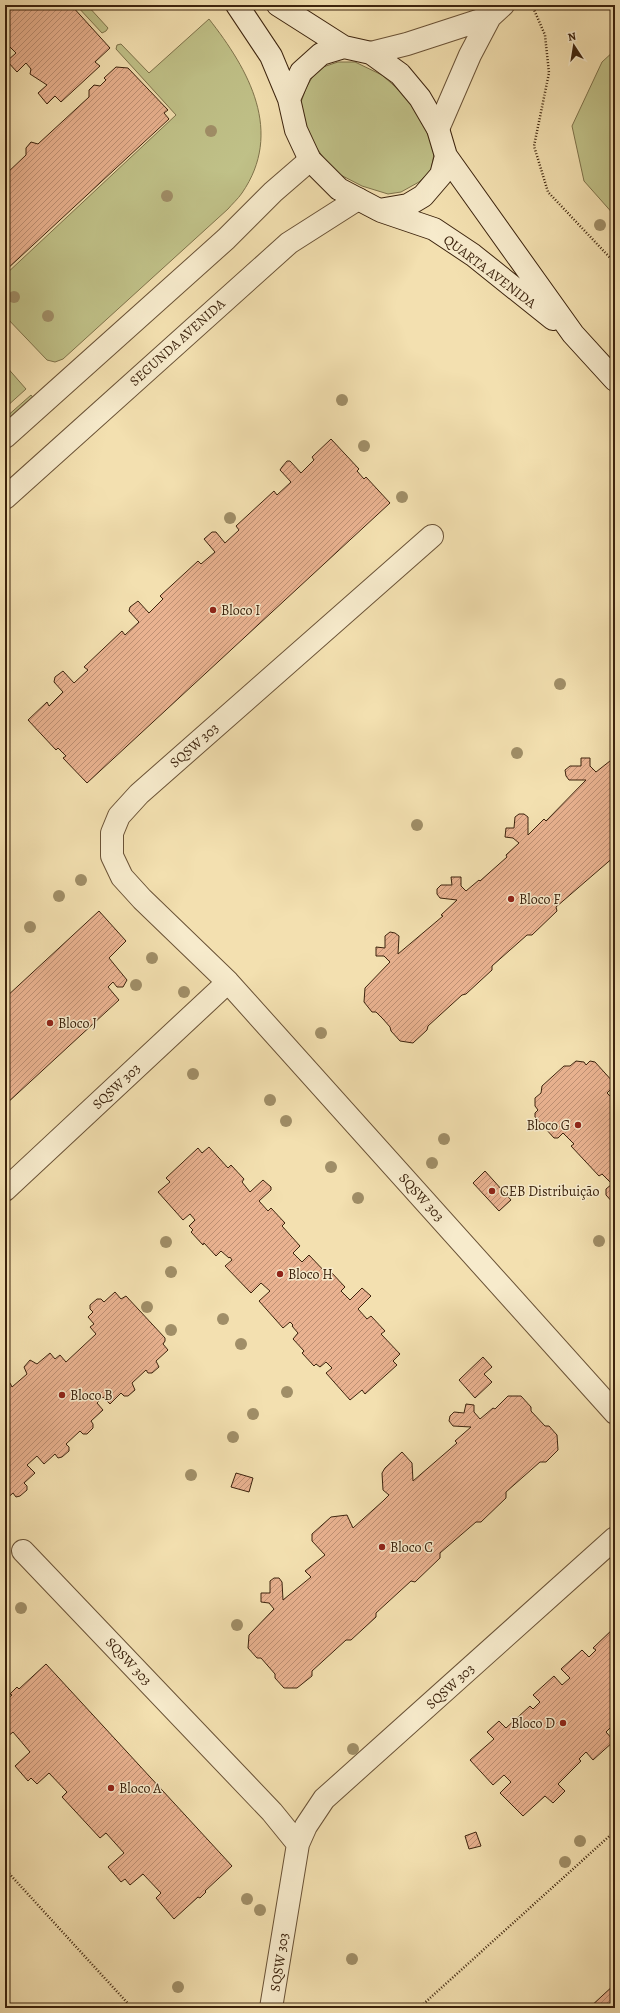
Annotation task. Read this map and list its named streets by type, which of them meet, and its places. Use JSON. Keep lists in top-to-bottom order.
{
  "streets": {
    "street": ["QUARTA AVENIDA", "SEGUNDA AVENIDA", "SQSW 303"]
  },
  "crossings": [
    ["QUARTA AVENIDA", "SEGUNDA AVENIDA"]
  ],
  "places": [
    "Bloco I",
    "Bloco F",
    "Bloco J",
    "Bloco G",
    "CEB Distribuição",
    "Bloco H",
    "Bloco B",
    "Bloco C",
    "Bloco D",
    "Bloco A"
  ],
  "north": "top"
}
